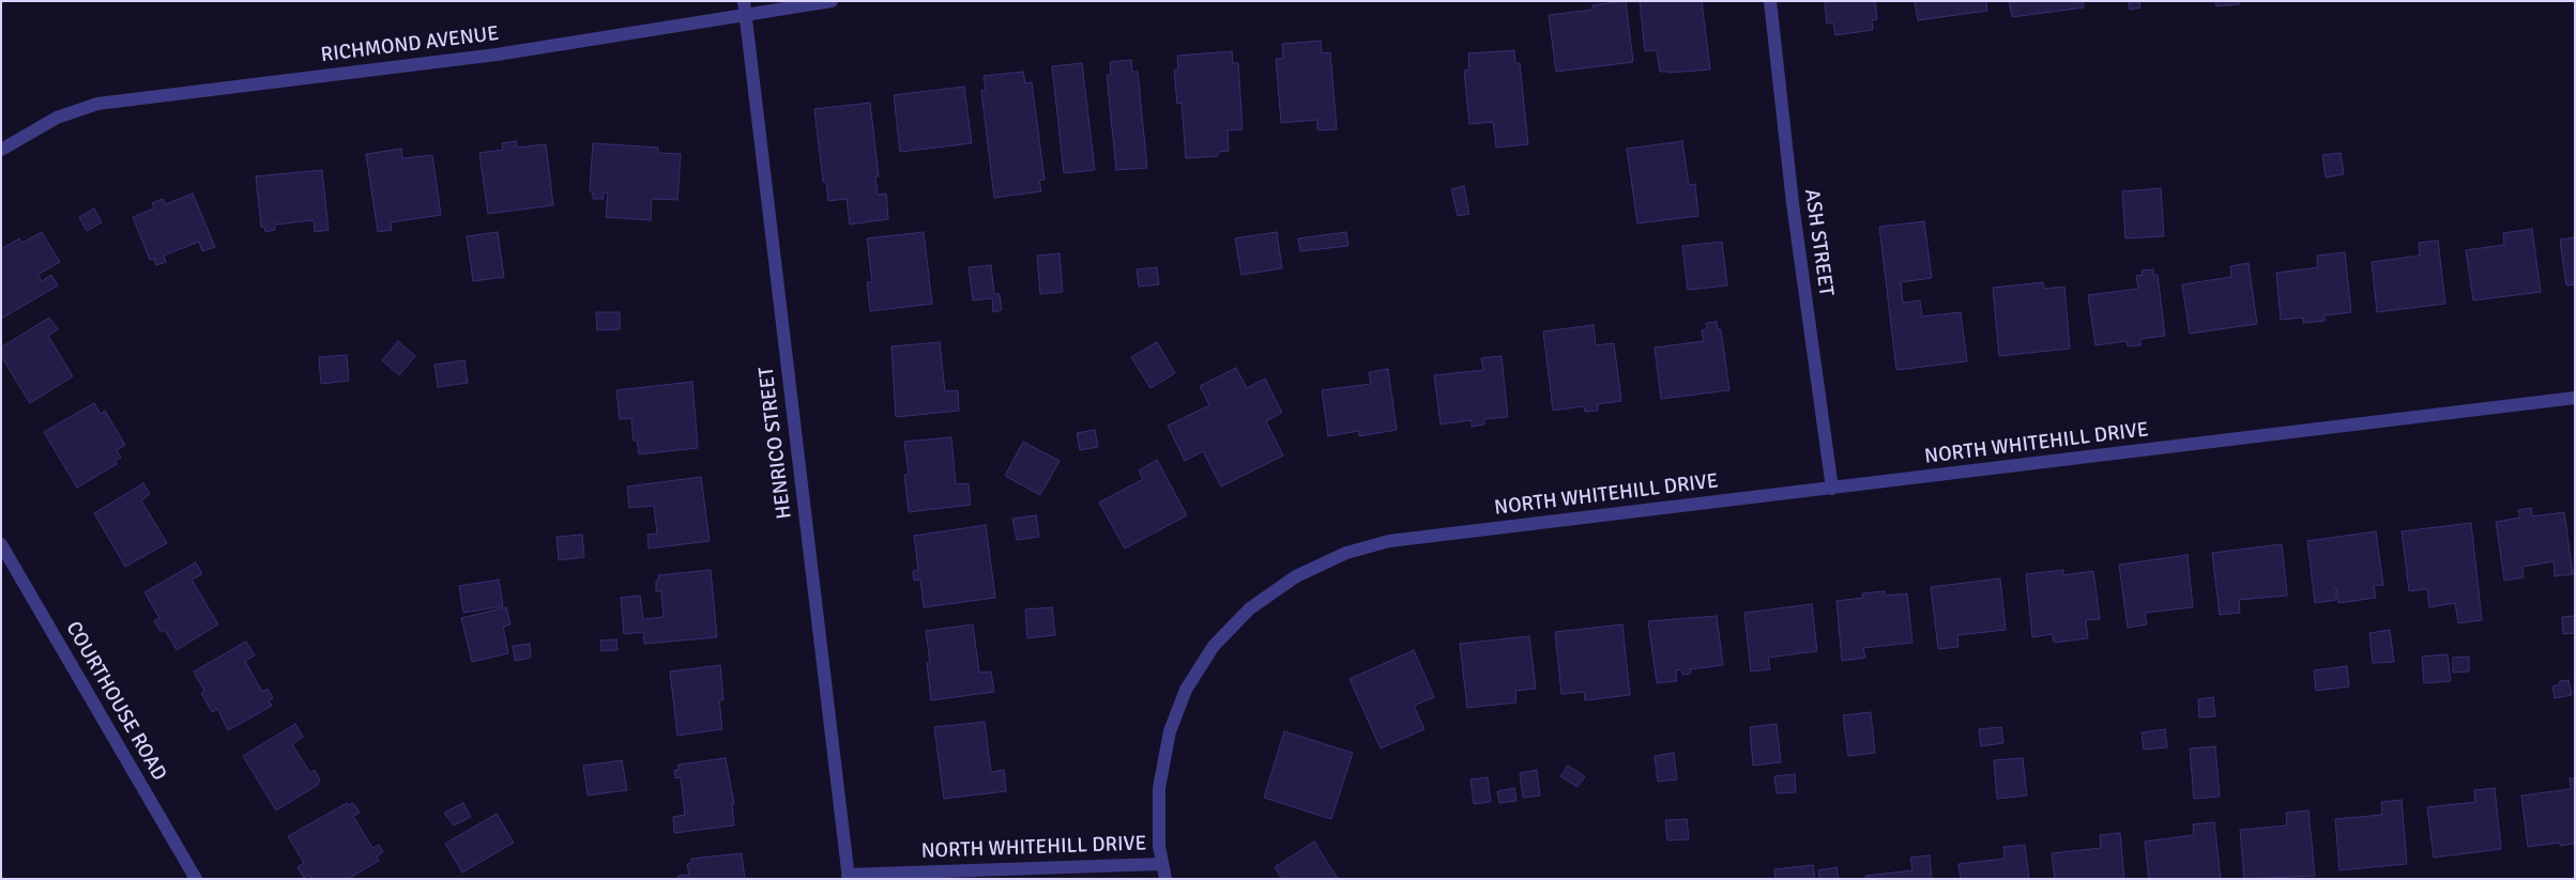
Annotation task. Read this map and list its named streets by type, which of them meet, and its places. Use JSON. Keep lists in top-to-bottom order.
{
  "streets": {
    "street": [
      "RICHMOND AVENUE",
      "ASH STREET",
      "HENRICO STREET",
      "NORTH WHITEHILL DRIVE",
      "COURTHOUSE ROAD"
    ]
  },
  "crossings": [
    ["RICHMOND AVENUE", "HENRICO STREET"],
    ["ASH STREET", "NORTH WHITEHILL DRIVE"],
    ["HENRICO STREET", "NORTH WHITEHILL DRIVE"]
  ]
}
